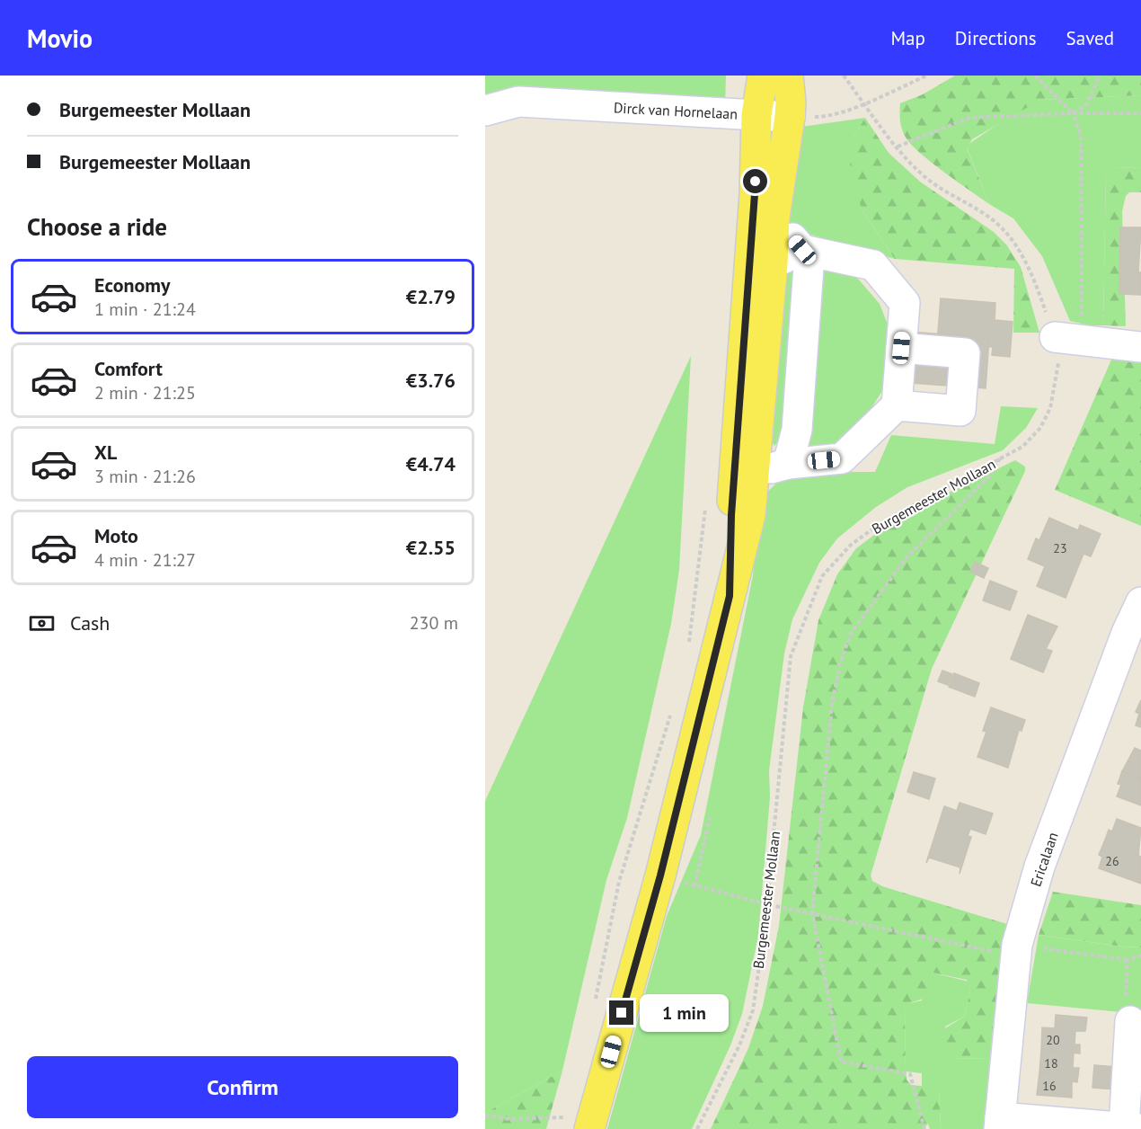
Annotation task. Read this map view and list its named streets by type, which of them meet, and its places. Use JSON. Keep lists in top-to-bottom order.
{
  "streets": {
    "street": ["Dirck van Hornelaan", "Ericalaan"],
    "path": ["Burgemeester Mollaan"]
  },
  "house_numbers": [
    "23",
    "26",
    "20",
    "18",
    "16"
  ],
  "page": {
    "header": "Movio",
    "nav": ["Map", "Directions", "Saved"],
    "banner": ["Burgemeester Mollaan", "Burgemeester Mollaan"],
    "heading": "Choose a ride",
    "list": [
      {
        "name": "Economy",
        "note": "1 min · 21:24",
        "value": "€2.79"
      },
      {
        "name": "Comfort",
        "note": "2 min · 21:25",
        "value": "€3.76"
      },
      {
        "name": "XL",
        "note": "3 min · 21:26",
        "value": "€4.74"
      },
      {
        "name": "Moto",
        "note": "4 min · 21:27",
        "value": "€2.55"
      }
    ],
    "pay": ["Cash", "230 m"],
    "bubble": "1 min",
    "buttons": "Confirm"
  }
}
